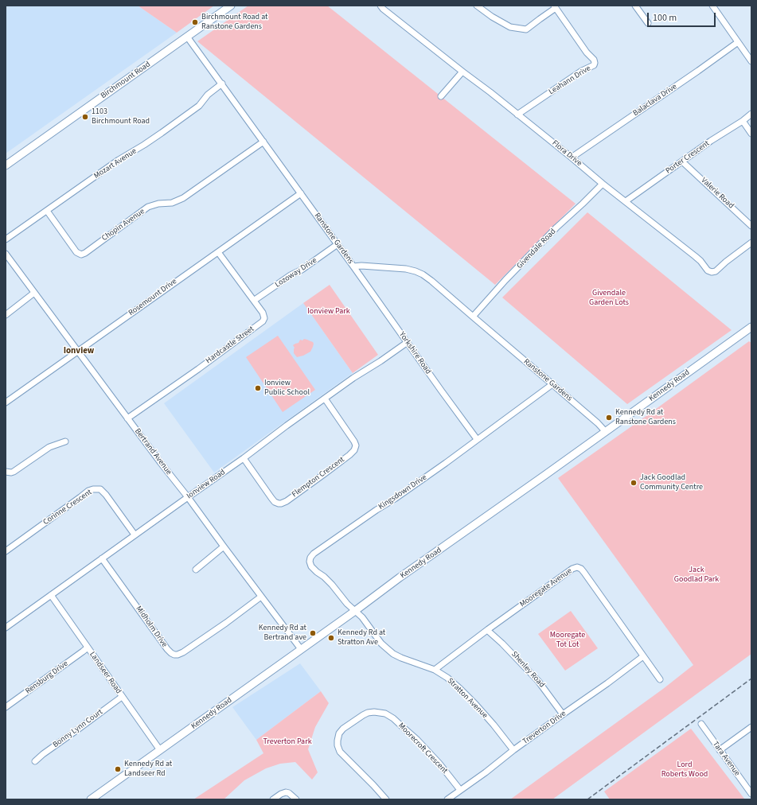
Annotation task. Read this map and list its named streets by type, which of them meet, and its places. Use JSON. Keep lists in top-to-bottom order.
{
  "streets": {
    "main road": ["Birchmount Road", "Kennedy Road"],
    "street": [
      "Leahann Drive",
      "Balaclava Drive",
      "Flora Drive",
      "Porter Crescent",
      "Mozart Avenue",
      "Valerie Road",
      "Chopin Avenue",
      "Ranstone Gardens",
      "Givendale Road",
      "Lozoway Drive",
      "Rosemount Drive",
      "Hardcastle Street",
      "Yorkshire Road",
      "Bertrand Avenue",
      "Flempton Crescent",
      "Ionview Road",
      "Kingsdown Drive",
      "Corinne Crescent",
      "Mooregate Avenue",
      "Midholm Drive",
      "Shenley Road",
      "Landseer Road",
      "Rensburg Drive",
      "Stratton Avenue",
      "Treverton Drive",
      "Bonny Lynn Court",
      "Moorecroft Crescent",
      "Tara Avenue"
    ]
  },
  "crossings": [
    ["Birchmount Road", "Ranstone Gardens"],
    ["Leahann Drive", "Flora Drive"],
    ["Balaclava Drive", "Flora Drive"],
    ["Flora Drive", "Porter Crescent"],
    ["Flora Drive", "Givendale Road"],
    ["Porter Crescent", "Valerie Road"],
    ["Mozart Avenue", "Chopin Avenue"],
    ["Mozart Avenue", "Ranstone Gardens"],
    ["Chopin Avenue", "Ranstone Gardens"],
    ["Ranstone Gardens", "Givendale Road"],
    ["Ranstone Gardens", "Lozoway Drive"],
    ["Ranstone Gardens", "Rosemount Drive"],
    ["Ranstone Gardens", "Yorkshire Road"],
    ["Ranstone Gardens", "Kennedy Road"],
    ["Ranstone Gardens", "Kingsdown Drive"],
    ["Lozoway Drive", "Hardcastle Street"],
    ["Rosemount Drive", "Hardcastle Street"],
    ["Rosemount Drive", "Bertrand Avenue"],
    ["Hardcastle Street", "Bertrand Avenue"],
    ["Yorkshire Road", "Ionview Road"],
    ["Yorkshire Road", "Kingsdown Drive"],
    ["Kennedy Road", "Bertrand Avenue"],
    ["Kennedy Road", "Kingsdown Drive"],
    ["Kennedy Road", "Landseer Road"],
    ["Kennedy Road", "Stratton Avenue"],
    ["Bertrand Avenue", "Ionview Road"],
    ["Bertrand Avenue", "Midholm Drive"],
    ["Flempton Crescent", "Ionview Road"],
    ["Ionview Road", "Corinne Crescent"],
    ["Ionview Road", "Midholm Drive"],
    ["Ionview Road", "Landseer Road"],
    ["Kingsdown Drive", "Stratton Avenue"],
    ["Mooregate Avenue", "Shenley Road"],
    ["Mooregate Avenue", "Stratton Avenue"],
    ["Mooregate Avenue", "Treverton Drive"],
    ["Shenley Road", "Treverton Drive"],
    ["Landseer Road", "Rensburg Drive"],
    ["Landseer Road", "Bonny Lynn Court"],
    ["Stratton Avenue", "Treverton Drive"],
    ["Treverton Drive", "Moorecroft Crescent"]
  ],
  "districts": ["Ionview"],
  "parks": [
    "Givendale Garden Lots",
    "Ionview Park",
    "Jack Goodlad Park",
    "Mooregate Tot Lot",
    "Treverton Park",
    "Lord Roberts Wood"
  ],
  "places": [
    "Birchmount Road at Ranstone Gardens",
    "1103 Birchmount Road",
    "Ionview Public School",
    "Kennedy Rd at Ranstone Gardens",
    "Jack Goodlad Community Centre",
    "Kennedy Rd at Bertrand ave",
    "Kennedy Rd at Stratton Ave",
    "Kennedy Rd at Landseer Rd"
  ],
  "scale_bar": "100 m"
}
